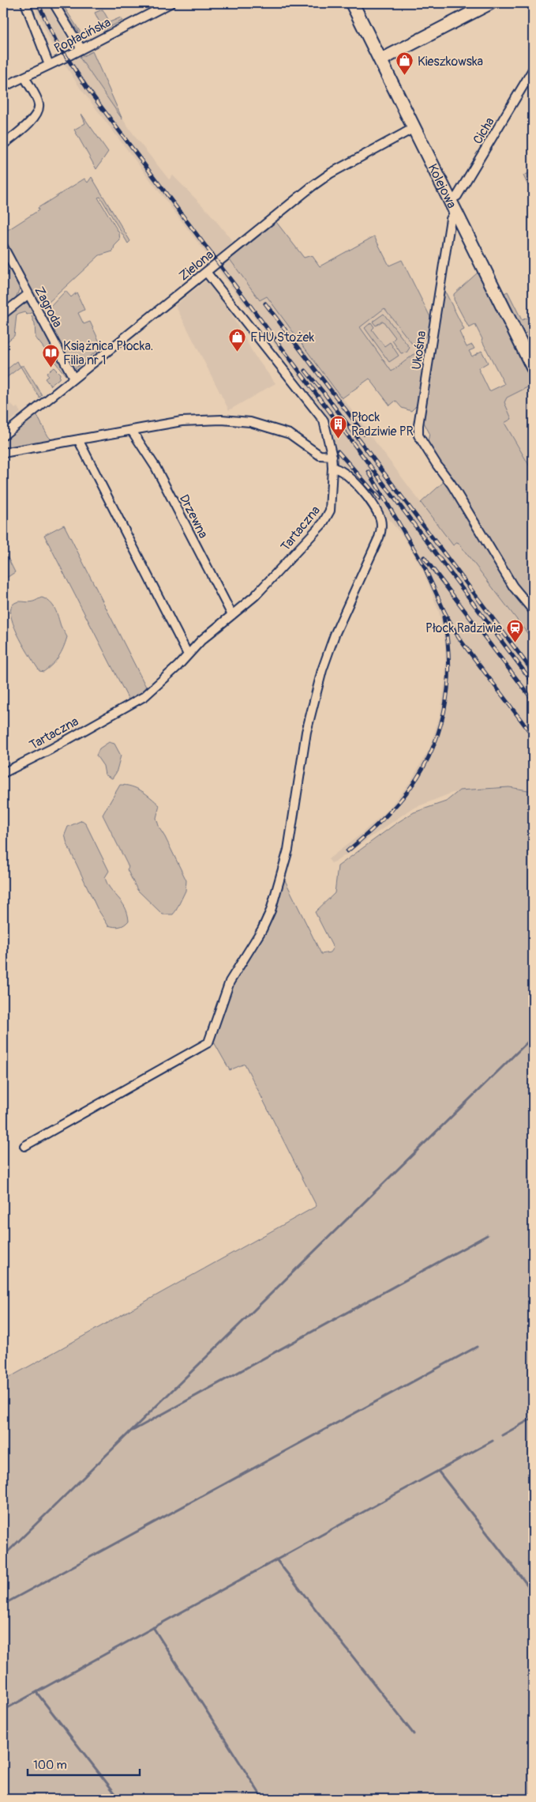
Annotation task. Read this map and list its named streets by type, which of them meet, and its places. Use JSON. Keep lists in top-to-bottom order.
{
  "streets": {
    "main road": ["Kolejowa"],
    "street": [
      "Popłacińska",
      "Cicha",
      "Zielona",
      "Zagroda",
      "Ukośna",
      "Drzewna",
      "Tartaczna"
    ]
  },
  "crossings": [
    ["Cicha", "Kolejowa"],
    ["Cicha", "Ukośna"],
    ["Kolejowa", "Zielona"],
    ["Kolejowa", "Ukośna"],
    ["Zielona", "Zagroda"],
    ["Zielona", "Tartaczna"],
    ["Drzewna", "Tartaczna"]
  ],
  "places": {
    "shop": ["Kieszkowska", "FHU Stożek"],
    "library": ["Książnica Płocka. Filia nr 1"],
    "building": ["Płock Radziwie PR"],
    "station": ["Płock Radziwie"]
  },
  "scale_bar": "100 m"
}
